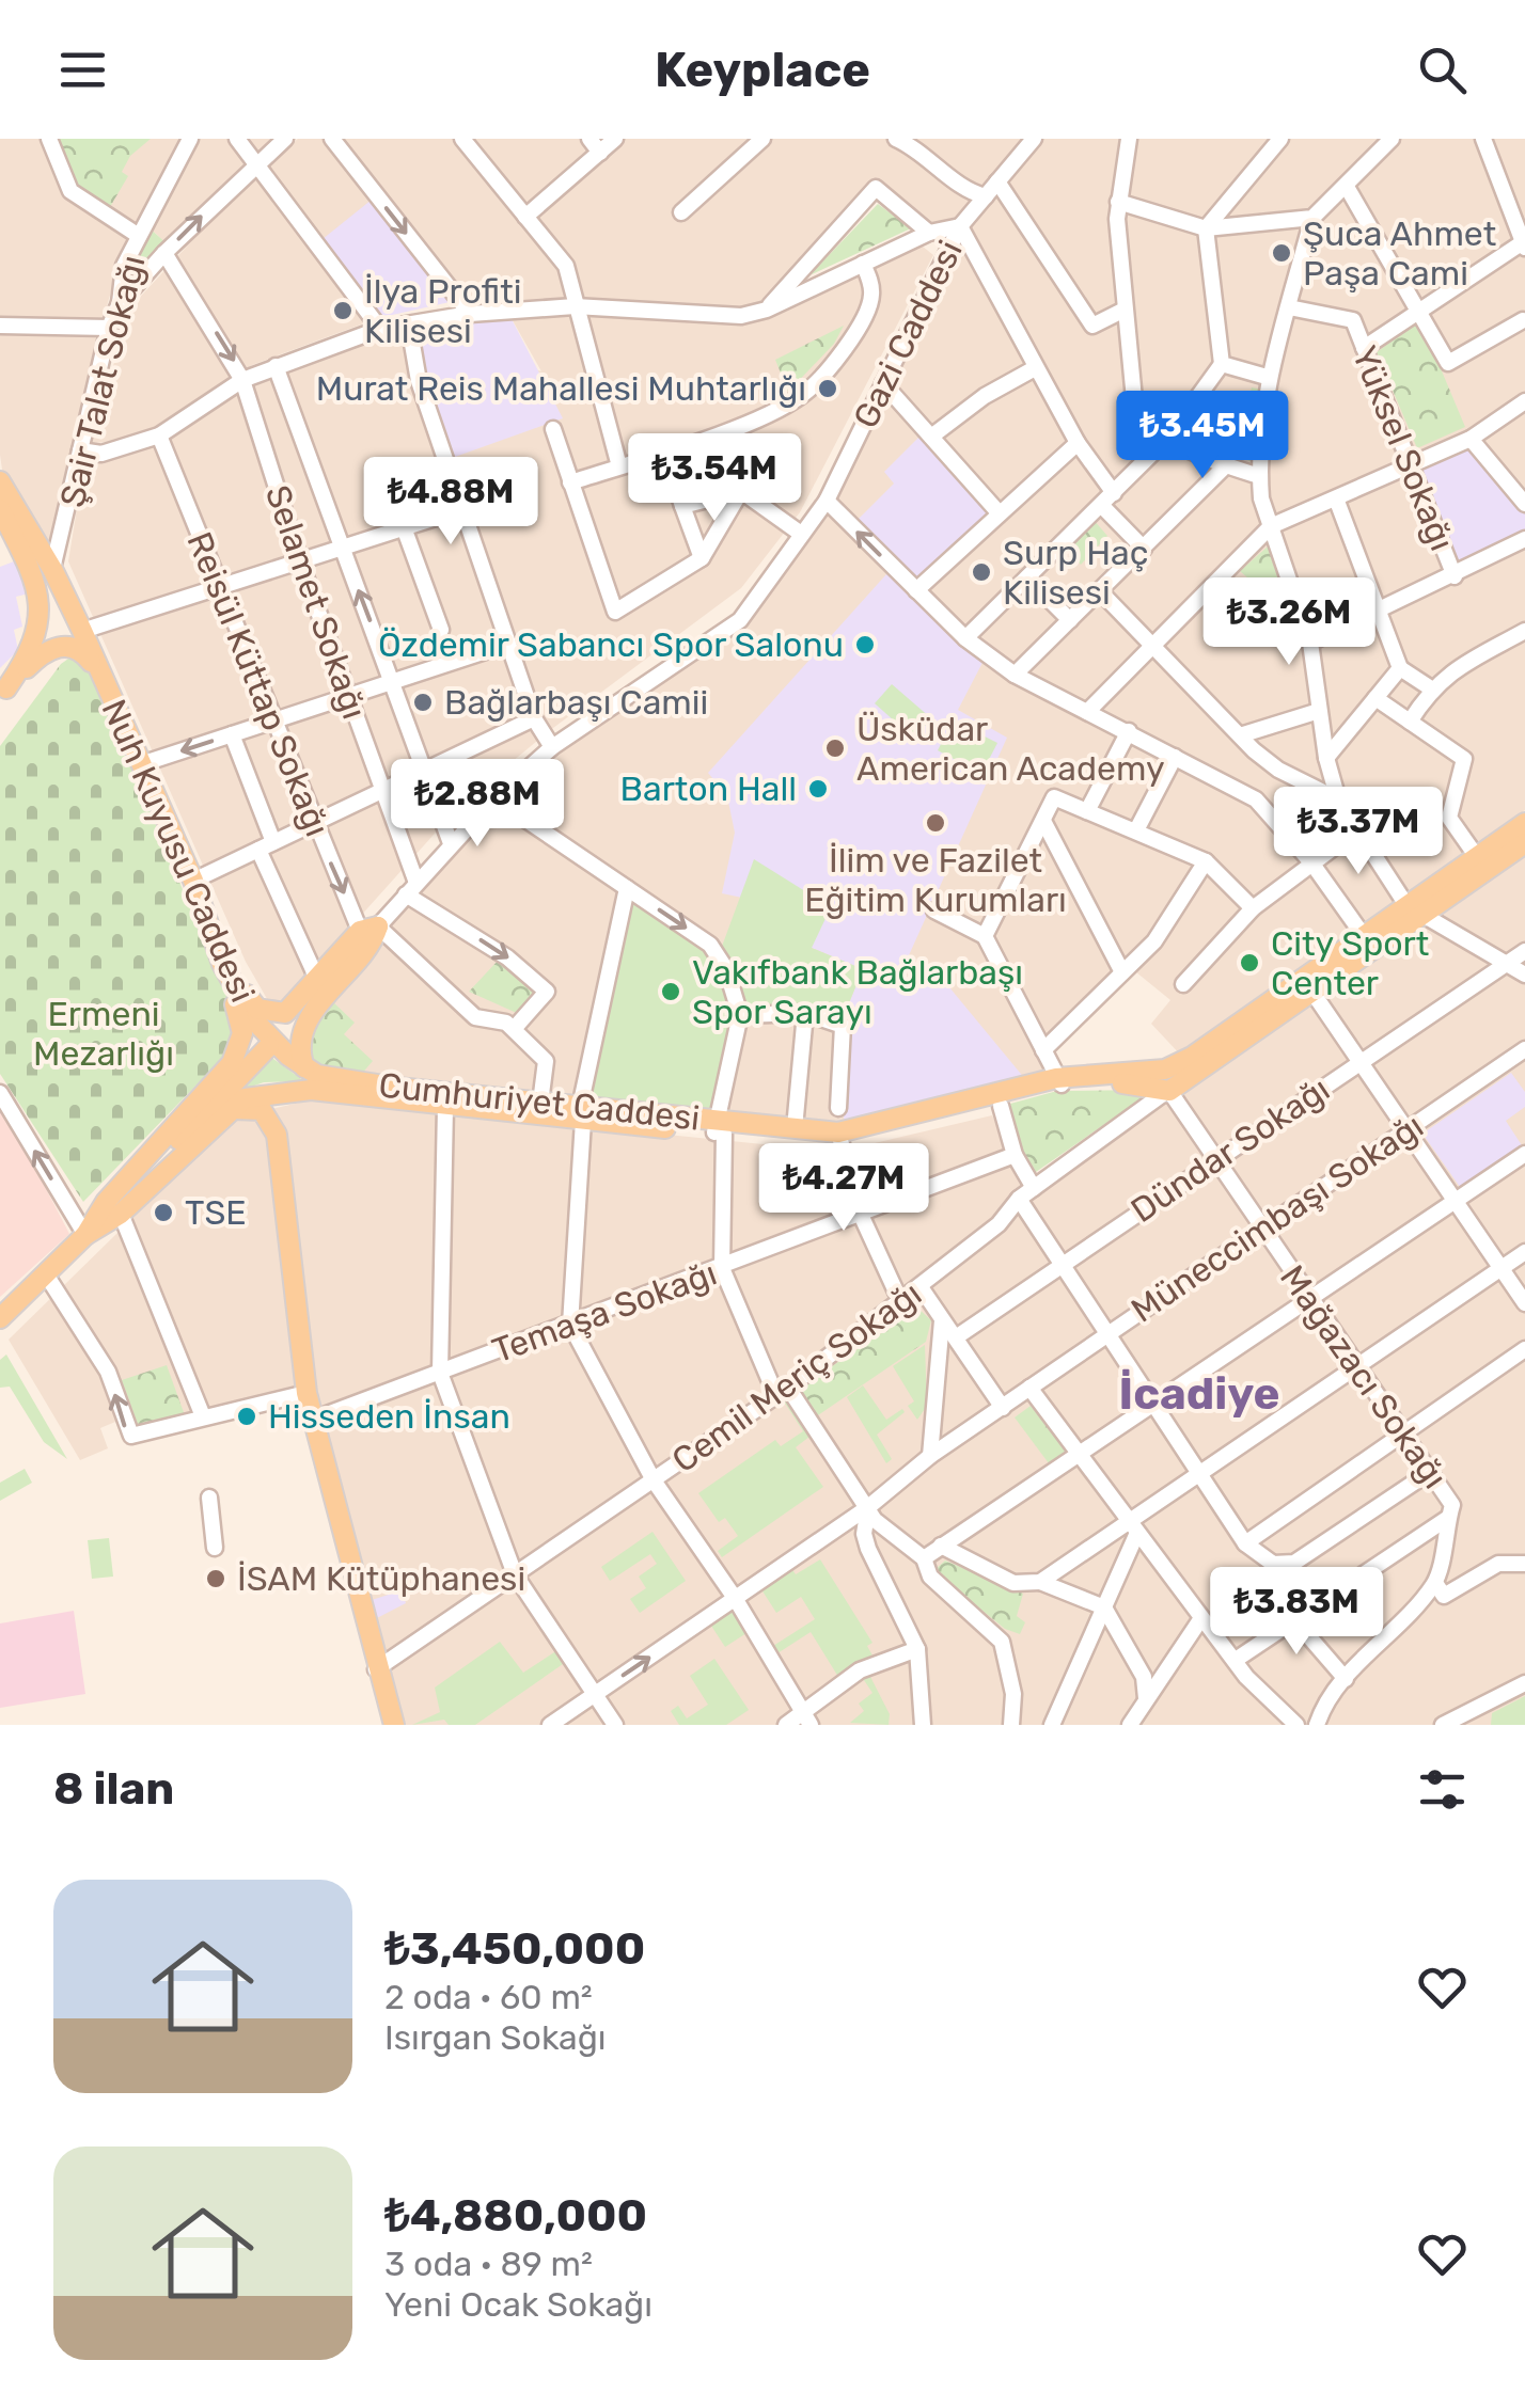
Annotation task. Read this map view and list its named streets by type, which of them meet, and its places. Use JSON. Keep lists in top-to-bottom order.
{
  "streets": {
    "main road": ["Nuh Kuyusu Caddesi", "Cumhuriyet Caddesi"],
    "street": [
      "Gazi Caddesi",
      "Şair Talat Sokağı",
      "Yüksel Sokağı",
      "Selamet Sokağı",
      "Reisül Küttap Sokağı",
      "Dündar Sokağı",
      "Müneccimbaşı Sokağı",
      "Temaşa Sokağı",
      "Cemil Meriç Sokağı",
      "Mağazacı Sokağı"
    ]
  },
  "crossings": [
    ["Gazi Caddesi", "Selamet Sokağı"],
    ["Gazi Caddesi", "Reisül Küttap Sokağı"],
    ["Şair Talat Sokağı", "Nuh Kuyusu Caddesi"],
    ["Nuh Kuyusu Caddesi", "Cumhuriyet Caddesi"],
    ["Cumhuriyet Caddesi", "Cemil Meriç Sokağı"],
    ["Cumhuriyet Caddesi", "Mağazacı Sokağı"],
    ["Dündar Sokağı", "Mağazacı Sokağı"],
    ["Müneccimbaşı Sokağı", "Mağazacı Sokağı"],
    ["Cemil Meriç Sokağı", "Mağazacı Sokağı"]
  ],
  "districts": ["İcadiye"],
  "parks": ["Ermeni Mezarlığı"],
  "places": [
    "Şuca Ahmet Paşa Cami",
    "İlya Profiti Kilisesi",
    "Murat Reis Mahallesi Muhtarlığı",
    "Surp Haç Kilisesi",
    "Özdemir Sabancı Spor Salonu",
    "Bağlarbaşı Camii",
    "Üsküdar American Academy",
    "Barton Hall",
    "İlim ve Fazilet Eğitim Kurumları",
    "City Sport Center",
    "Vakıfbank Bağlarbaşı Spor Sarayı",
    "TSE",
    "Hisseden İnsan",
    "İSAM Kütüphanesi"
  ],
  "page": {
    "header": "Keyplace",
    "price": [
      "₺3.45M",
      "₺3.54M",
      "₺4.88M",
      "₺3.26M",
      "₺2.88M",
      "₺3.37M",
      "₺4.27M",
      "₺3.83M"
    ],
    "heading": "8 ilan",
    "list": [
      {
        "name": "₺3,450,000",
        "note": "2 oda · 60 m² · Isırgan Sokağı"
      },
      {
        "name": "₺4,880,000",
        "note": "3 oda · 89 m² · Yeni Ocak Sokağı"
      }
    ]
  }
}
